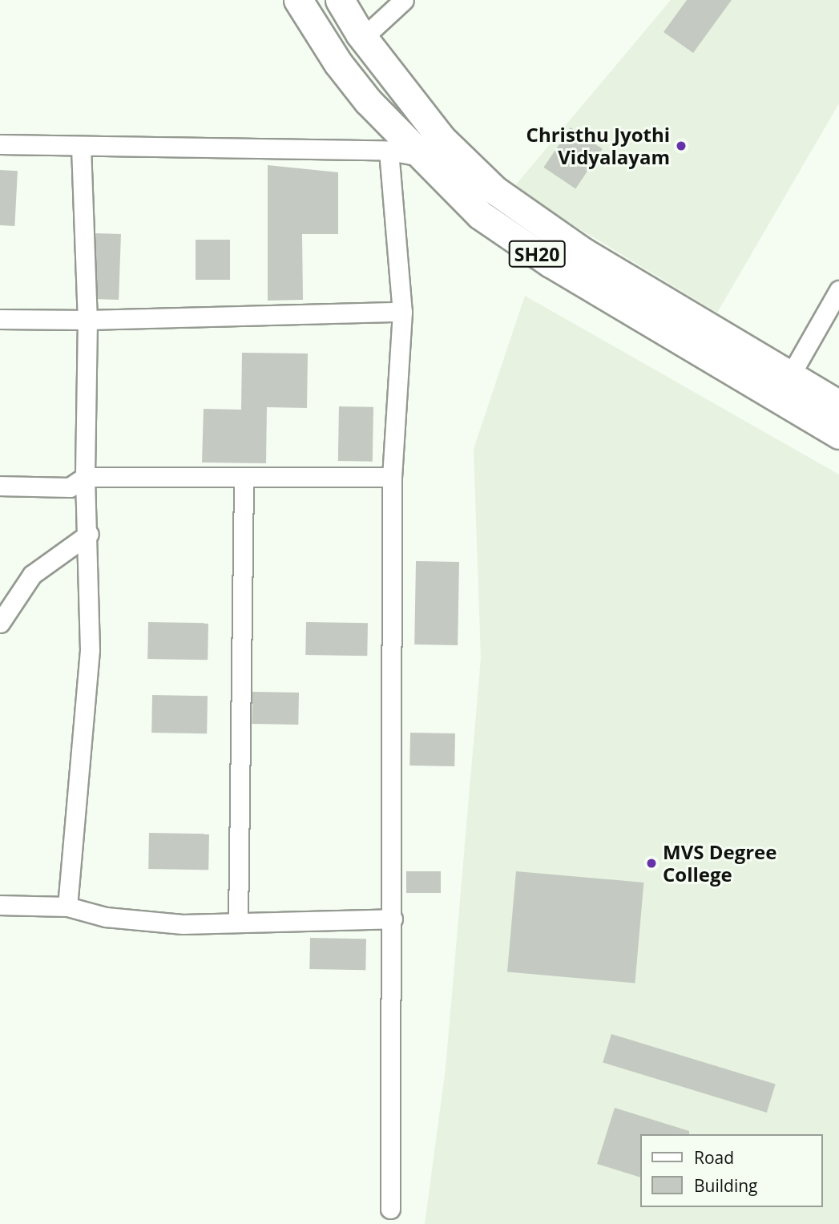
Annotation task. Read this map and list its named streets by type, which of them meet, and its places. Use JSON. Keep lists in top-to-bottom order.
{
  "streets": {
    "main road": ["SH20"]
  },
  "places": ["Christhu Jyothi Vidyalayam", "MVS Degree College"],
  "legend": ["Road", "Building"]
}
